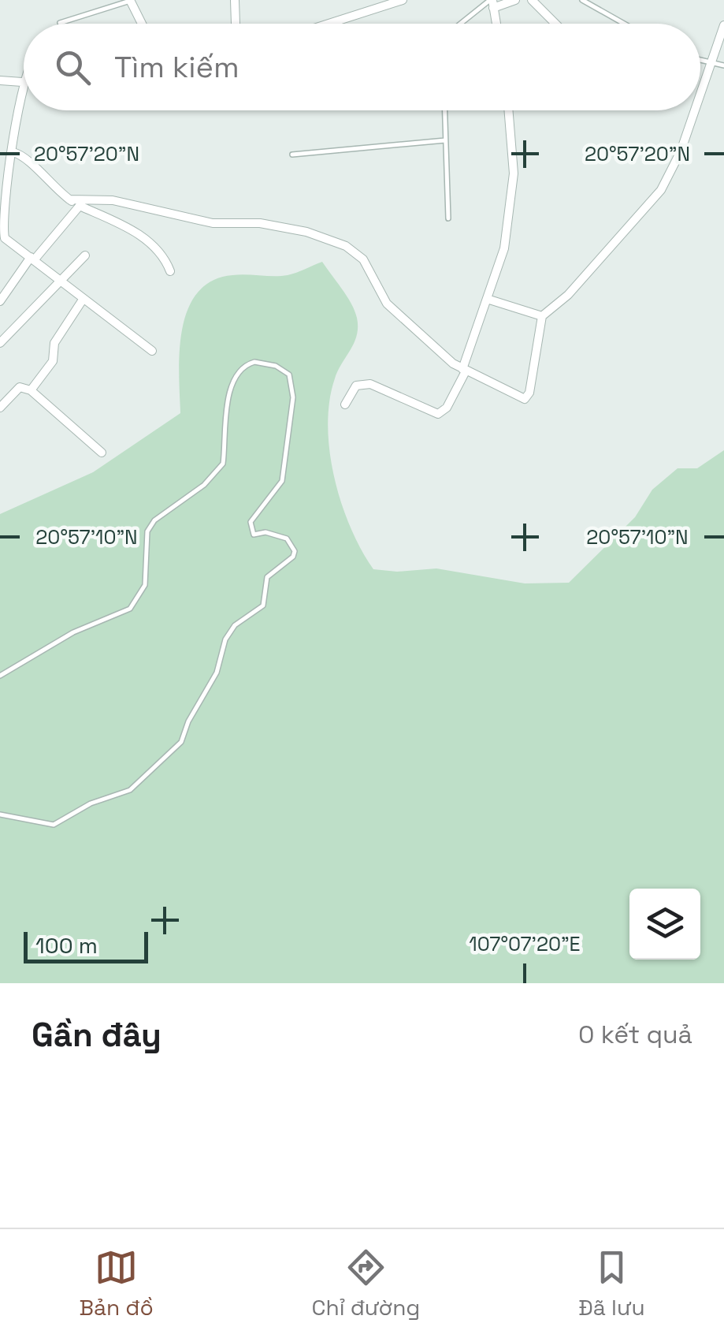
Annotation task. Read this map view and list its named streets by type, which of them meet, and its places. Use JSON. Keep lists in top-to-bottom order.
{
  "scale_bar": "100 m",
  "page": {
    "search": "Tìm kiếm",
    "scale": "100 m",
    "heading": ["Gần đây", "0 kết quả"],
    "nav": ["Bản đồ", "Chỉ đường", "Đã lưu"]
  },
  "coordinates": ["20°57'20\"N", "20°57'10\"N", "107°07'20\"E"]
}
